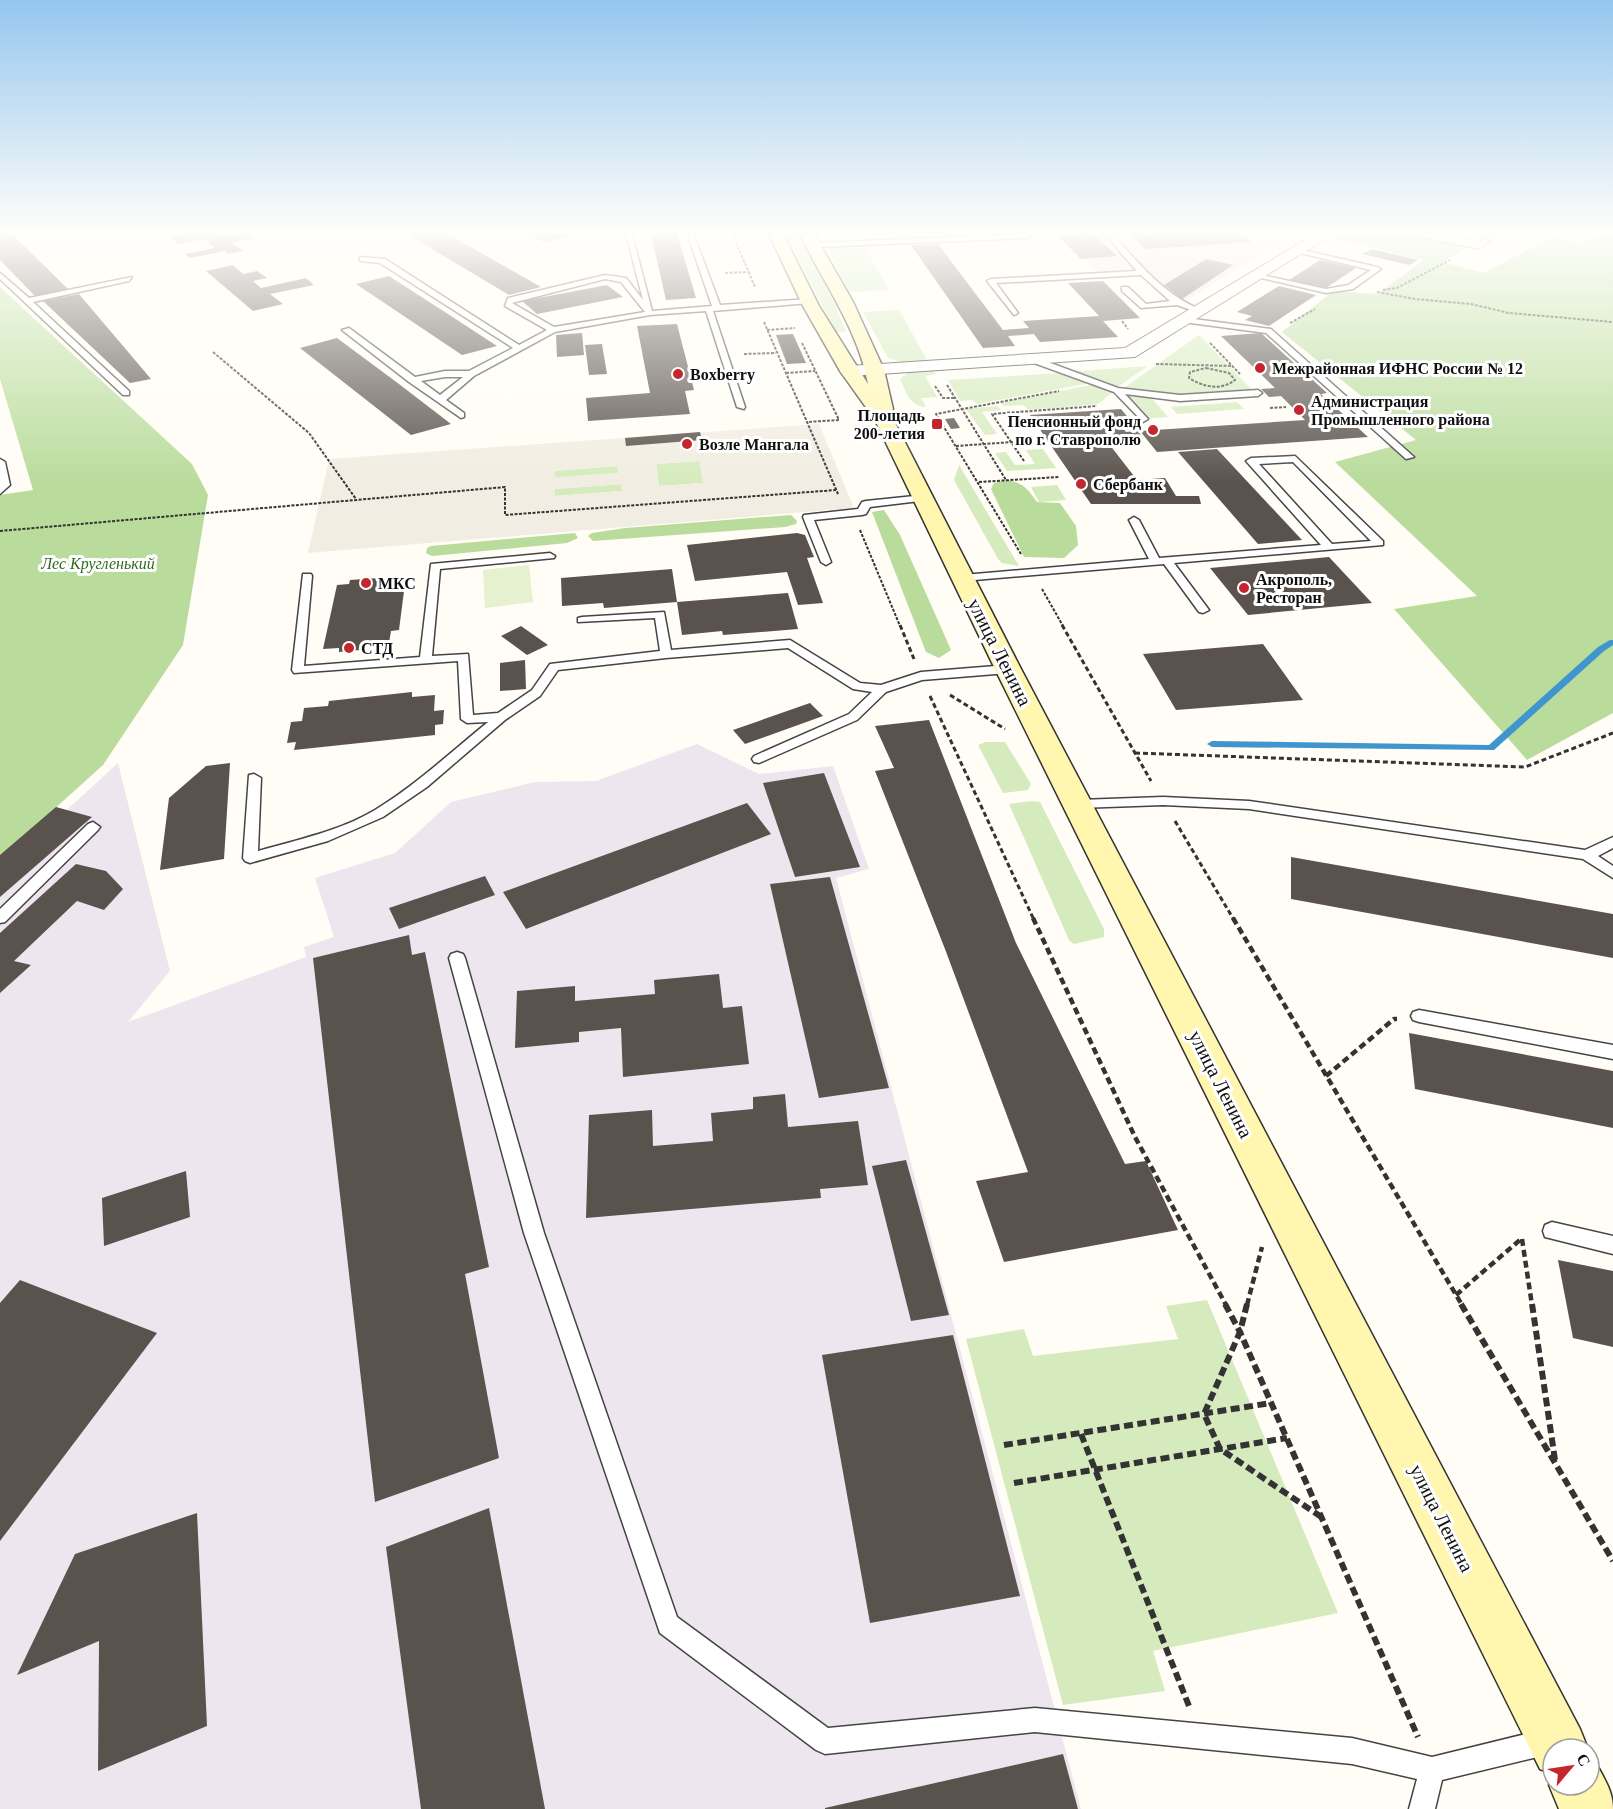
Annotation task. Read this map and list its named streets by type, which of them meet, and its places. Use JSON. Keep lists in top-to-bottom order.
{
  "streets": {
    "main road": ["улица Ленина"]
  },
  "parks": ["Лес Кругленький"],
  "places": {
    "other": [
      "Межрайонная ИФНС России № 12",
      "Boxberry",
      "Администрация Промышленного района",
      "Пенсионный фонд по г. Ставрополю",
      "Возле Мангала",
      "Сбербанк",
      "МКС",
      "Акрополь, Ресторан",
      "СТД"
    ],
    "transit": ["Площадь 200-летия"]
  },
  "north": "top right"
}
